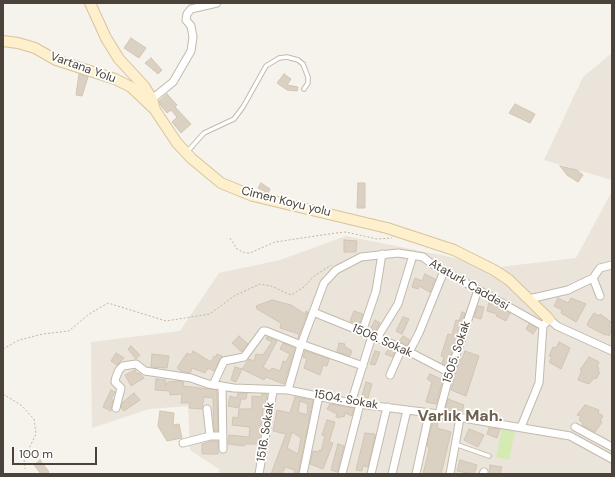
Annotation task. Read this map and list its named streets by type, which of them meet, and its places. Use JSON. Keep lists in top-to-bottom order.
{
  "streets": {
    "street": [
      "Vartana Yolu",
      "Cimen Koyu yolu",
      "Ataturk Caddesi",
      "1506. Sokak",
      "1505. Sokak",
      "1504. Sokak",
      "1516. Sokak"
    ]
  },
  "crossings": [
    ["Vartana Yolu", "Cimen Koyu yolu"],
    ["Cimen Koyu yolu", "Ataturk Caddesi"],
    ["Ataturk Caddesi", "1506. Sokak"],
    ["Ataturk Caddesi", "1505. Sokak"],
    ["Ataturk Caddesi", "1504. Sokak"],
    ["1506. Sokak", "1505. Sokak"],
    ["1505. Sokak", "1504. Sokak"],
    ["1504. Sokak", "1516. Sokak"]
  ],
  "districts": ["Varlık Mah."],
  "scale_bar": "100 m"
}
